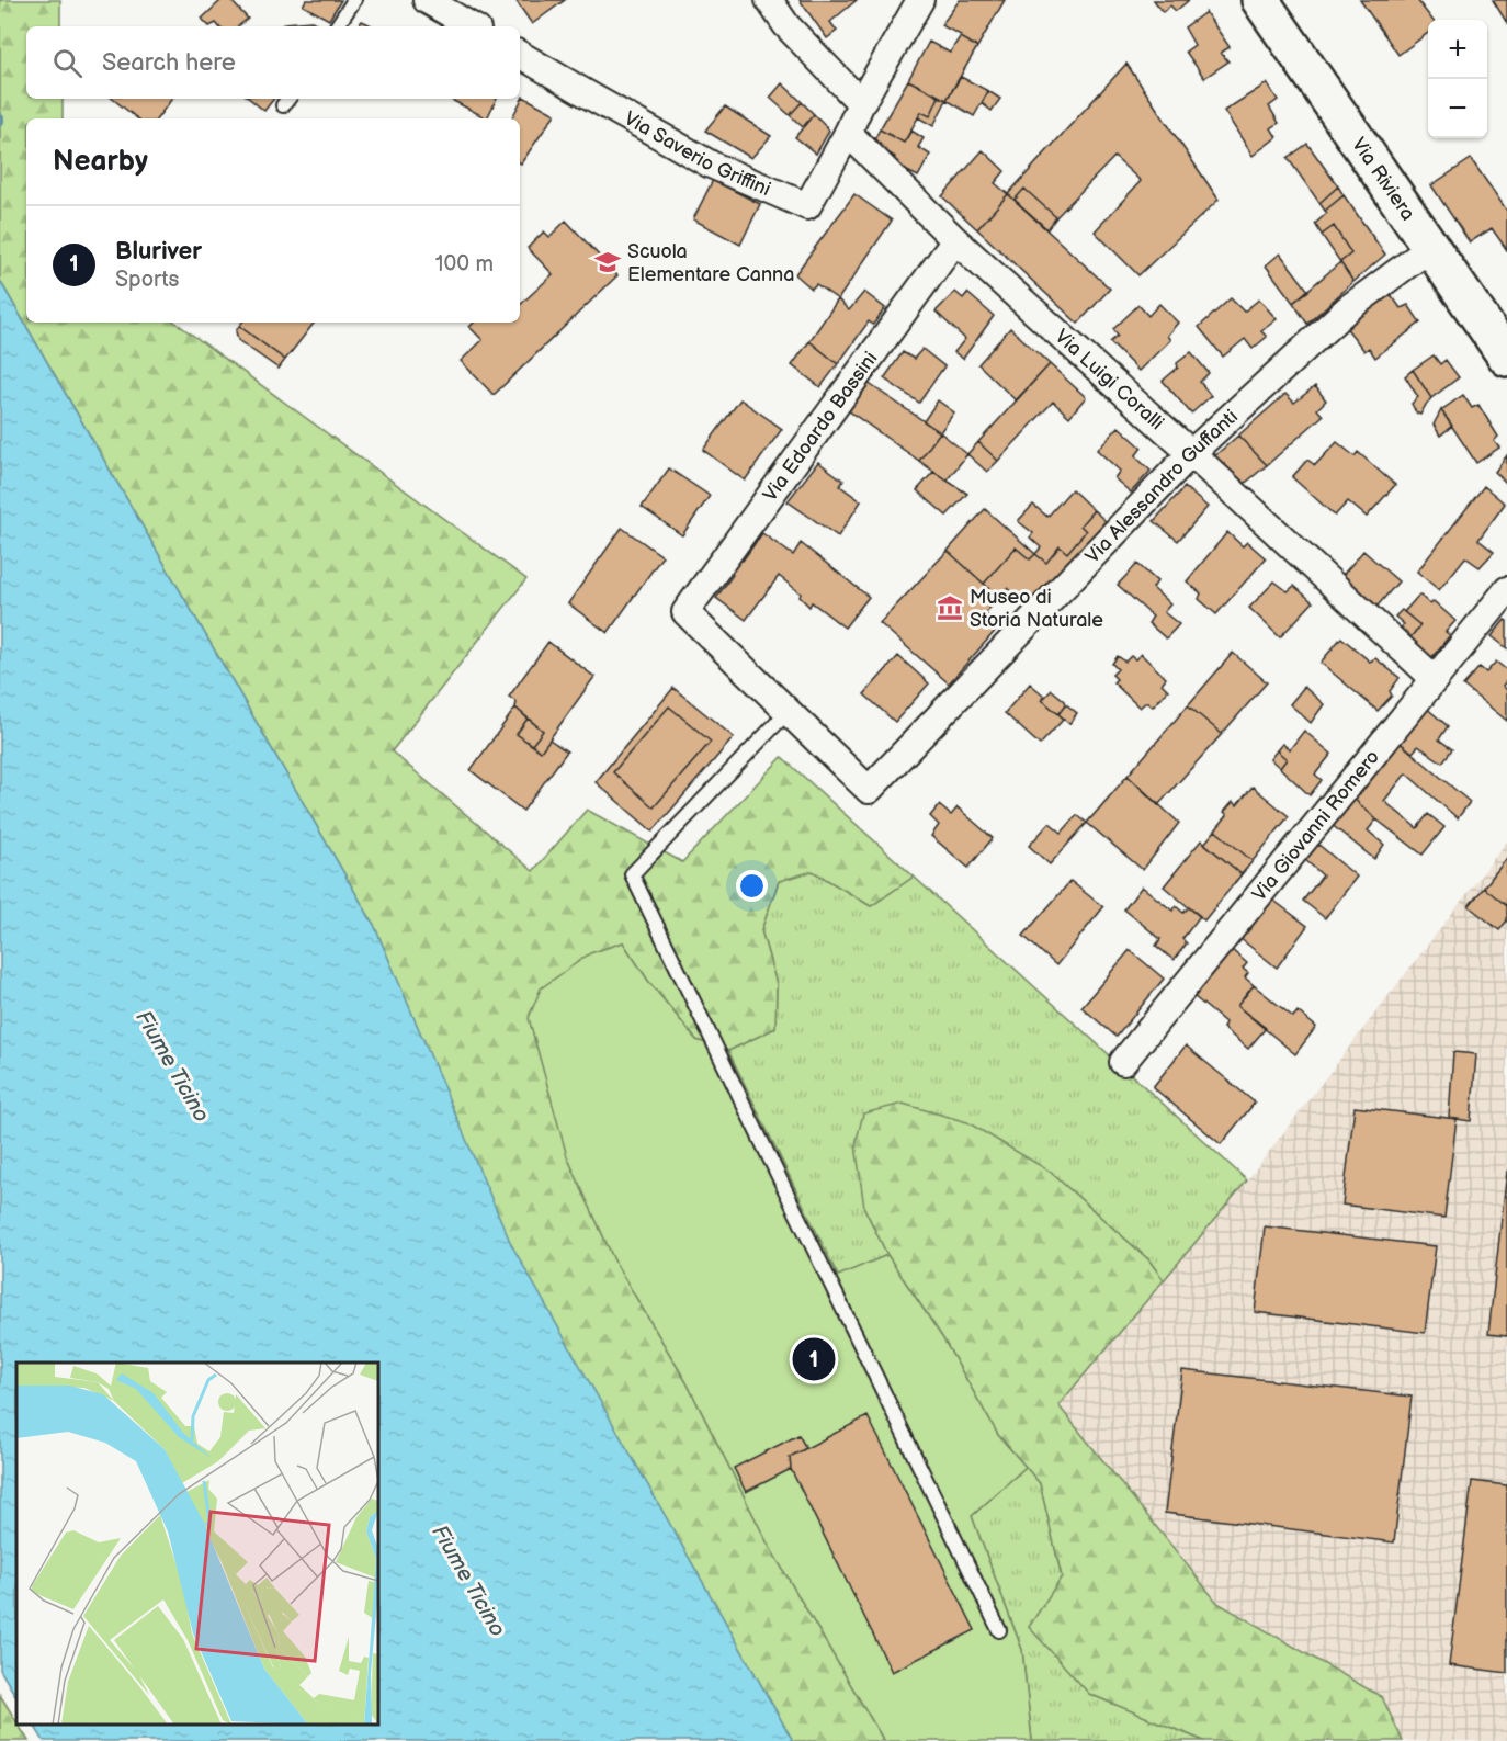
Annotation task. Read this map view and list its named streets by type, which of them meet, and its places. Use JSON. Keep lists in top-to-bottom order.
{
  "streets": {
    "street": [
      "Via Saverio Griffini",
      "Via Riviera",
      "Via Luigi Coralli",
      "Via Edoardo Bassini",
      "Via Alessandro Guffanti",
      "Via Giovanni Romero"
    ]
  },
  "crossings": [
    ["Via Saverio Griffini", "Via Luigi Coralli"],
    ["Via Riviera", "Via Alessandro Guffanti"],
    ["Via Luigi Coralli", "Via Edoardo Bassini"],
    ["Via Luigi Coralli", "Via Alessandro Guffanti"],
    ["Via Luigi Coralli", "Via Giovanni Romero"],
    ["Via Edoardo Bassini", "Via Alessandro Guffanti"]
  ],
  "water": ["Fiume Ticino"],
  "places": {
    "school or university": ["Scuola Elementare Canna"],
    "museum": ["Museo di Storia Naturale"]
  },
  "page": {
    "map_buttons": ["+", "−"],
    "search": "Search here",
    "heading": "Nearby",
    "list": [
      {
        "mark": "1",
        "name": "Bluriver",
        "note": "Sports",
        "value": "100 m"
      }
    ],
    "pins": "1"
  }
}
